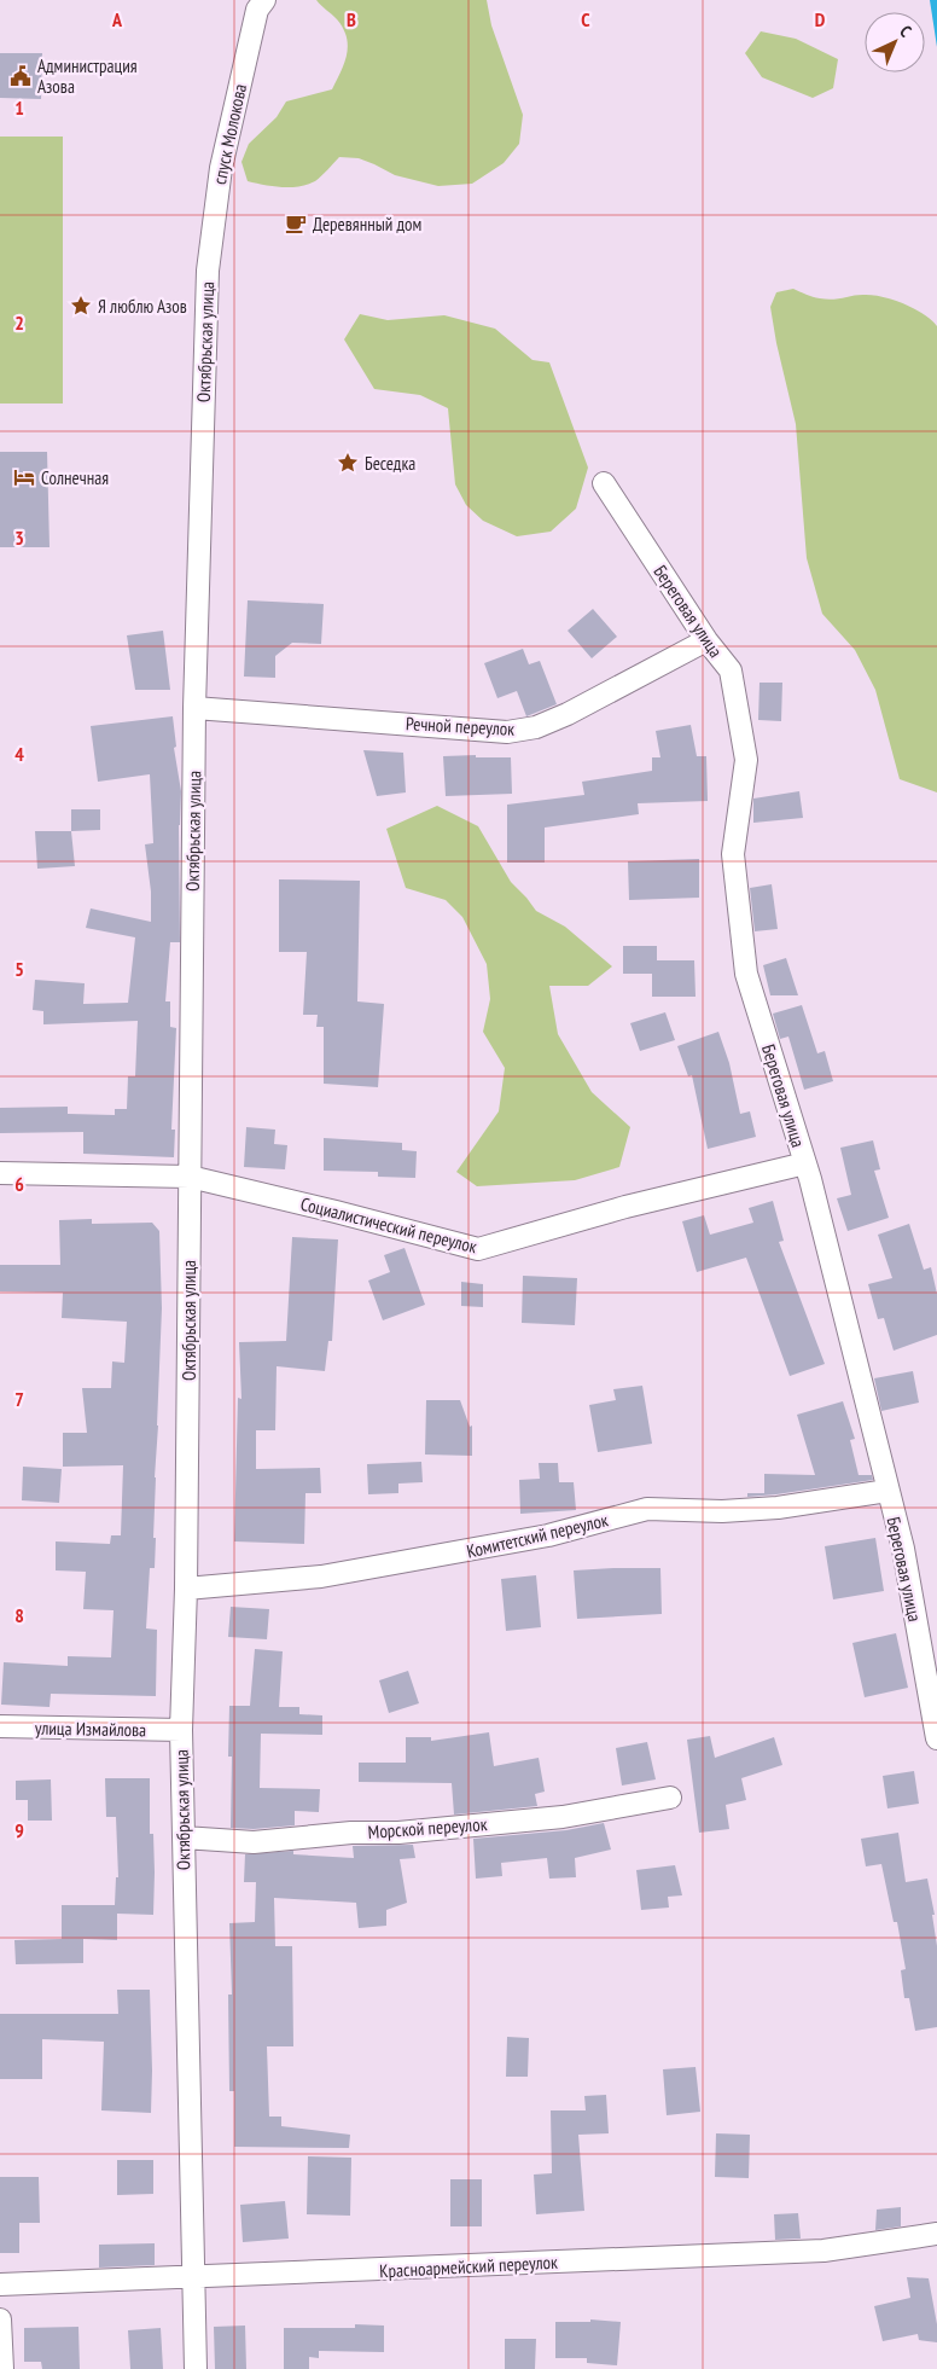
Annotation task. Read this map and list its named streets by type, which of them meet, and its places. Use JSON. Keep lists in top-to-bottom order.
{
  "streets": {
    "street": [
      "спуск Молокова",
      "Октябрьская улица",
      "Береговая улица",
      "Речной переулок",
      "Социалистический переулок",
      "Комитетский переулок",
      "улица Измайлова",
      "Морской переулок",
      "Красноармейский переулок"
    ]
  },
  "crossings": [
    ["спуск Молокова", "Октябрьская улица"],
    ["Октябрьская улица", "Речной переулок"],
    ["Октябрьская улица", "Социалистический переулок"],
    ["Октябрьская улица", "Комитетский переулок"],
    ["Октябрьская улица", "улица Измайлова"],
    ["Октябрьская улица", "Морской переулок"],
    ["Октябрьская улица", "Красноармейский переулок"],
    ["Береговая улица", "Речной переулок"],
    ["Береговая улица", "Социалистический переулок"],
    ["Береговая улица", "Комитетский переулок"]
  ],
  "places": {
    "public building": ["Администрация Азова"],
    "cafe": ["Деревянный дом"],
    "place": ["Я люблю Азов", "Беседка"],
    "hotel": ["Солнечная"]
  },
  "north": "top right",
  "grid": {
    "columns": [
      "A",
      "B",
      "C",
      "D"
    ],
    "rows": [
      "1",
      "2",
      "3",
      "4",
      "5",
      "6",
      "7",
      "8",
      "9"
    ]
  }
}
